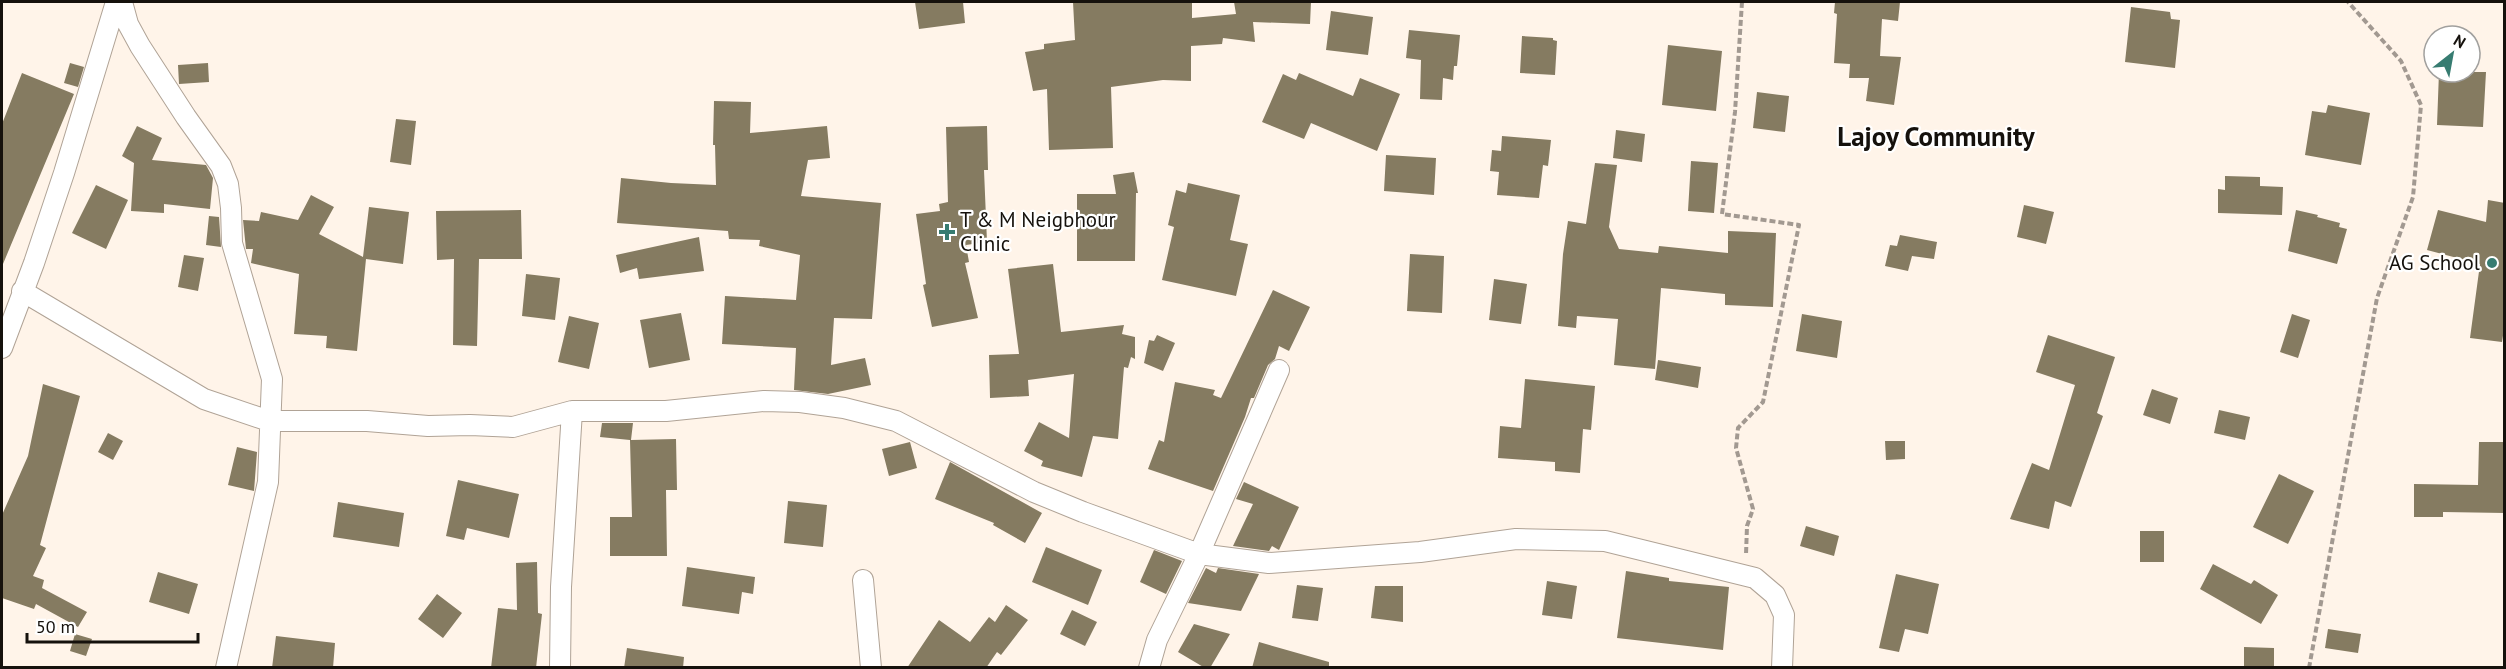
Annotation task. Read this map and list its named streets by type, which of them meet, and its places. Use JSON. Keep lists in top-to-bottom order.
{
  "districts": ["Lajoy Community"],
  "places": {
    "health": ["T & M Neigbhour Clinic"],
    "other": ["AG School"]
  },
  "scale_bar": "50 m",
  "north": "top right"
}
